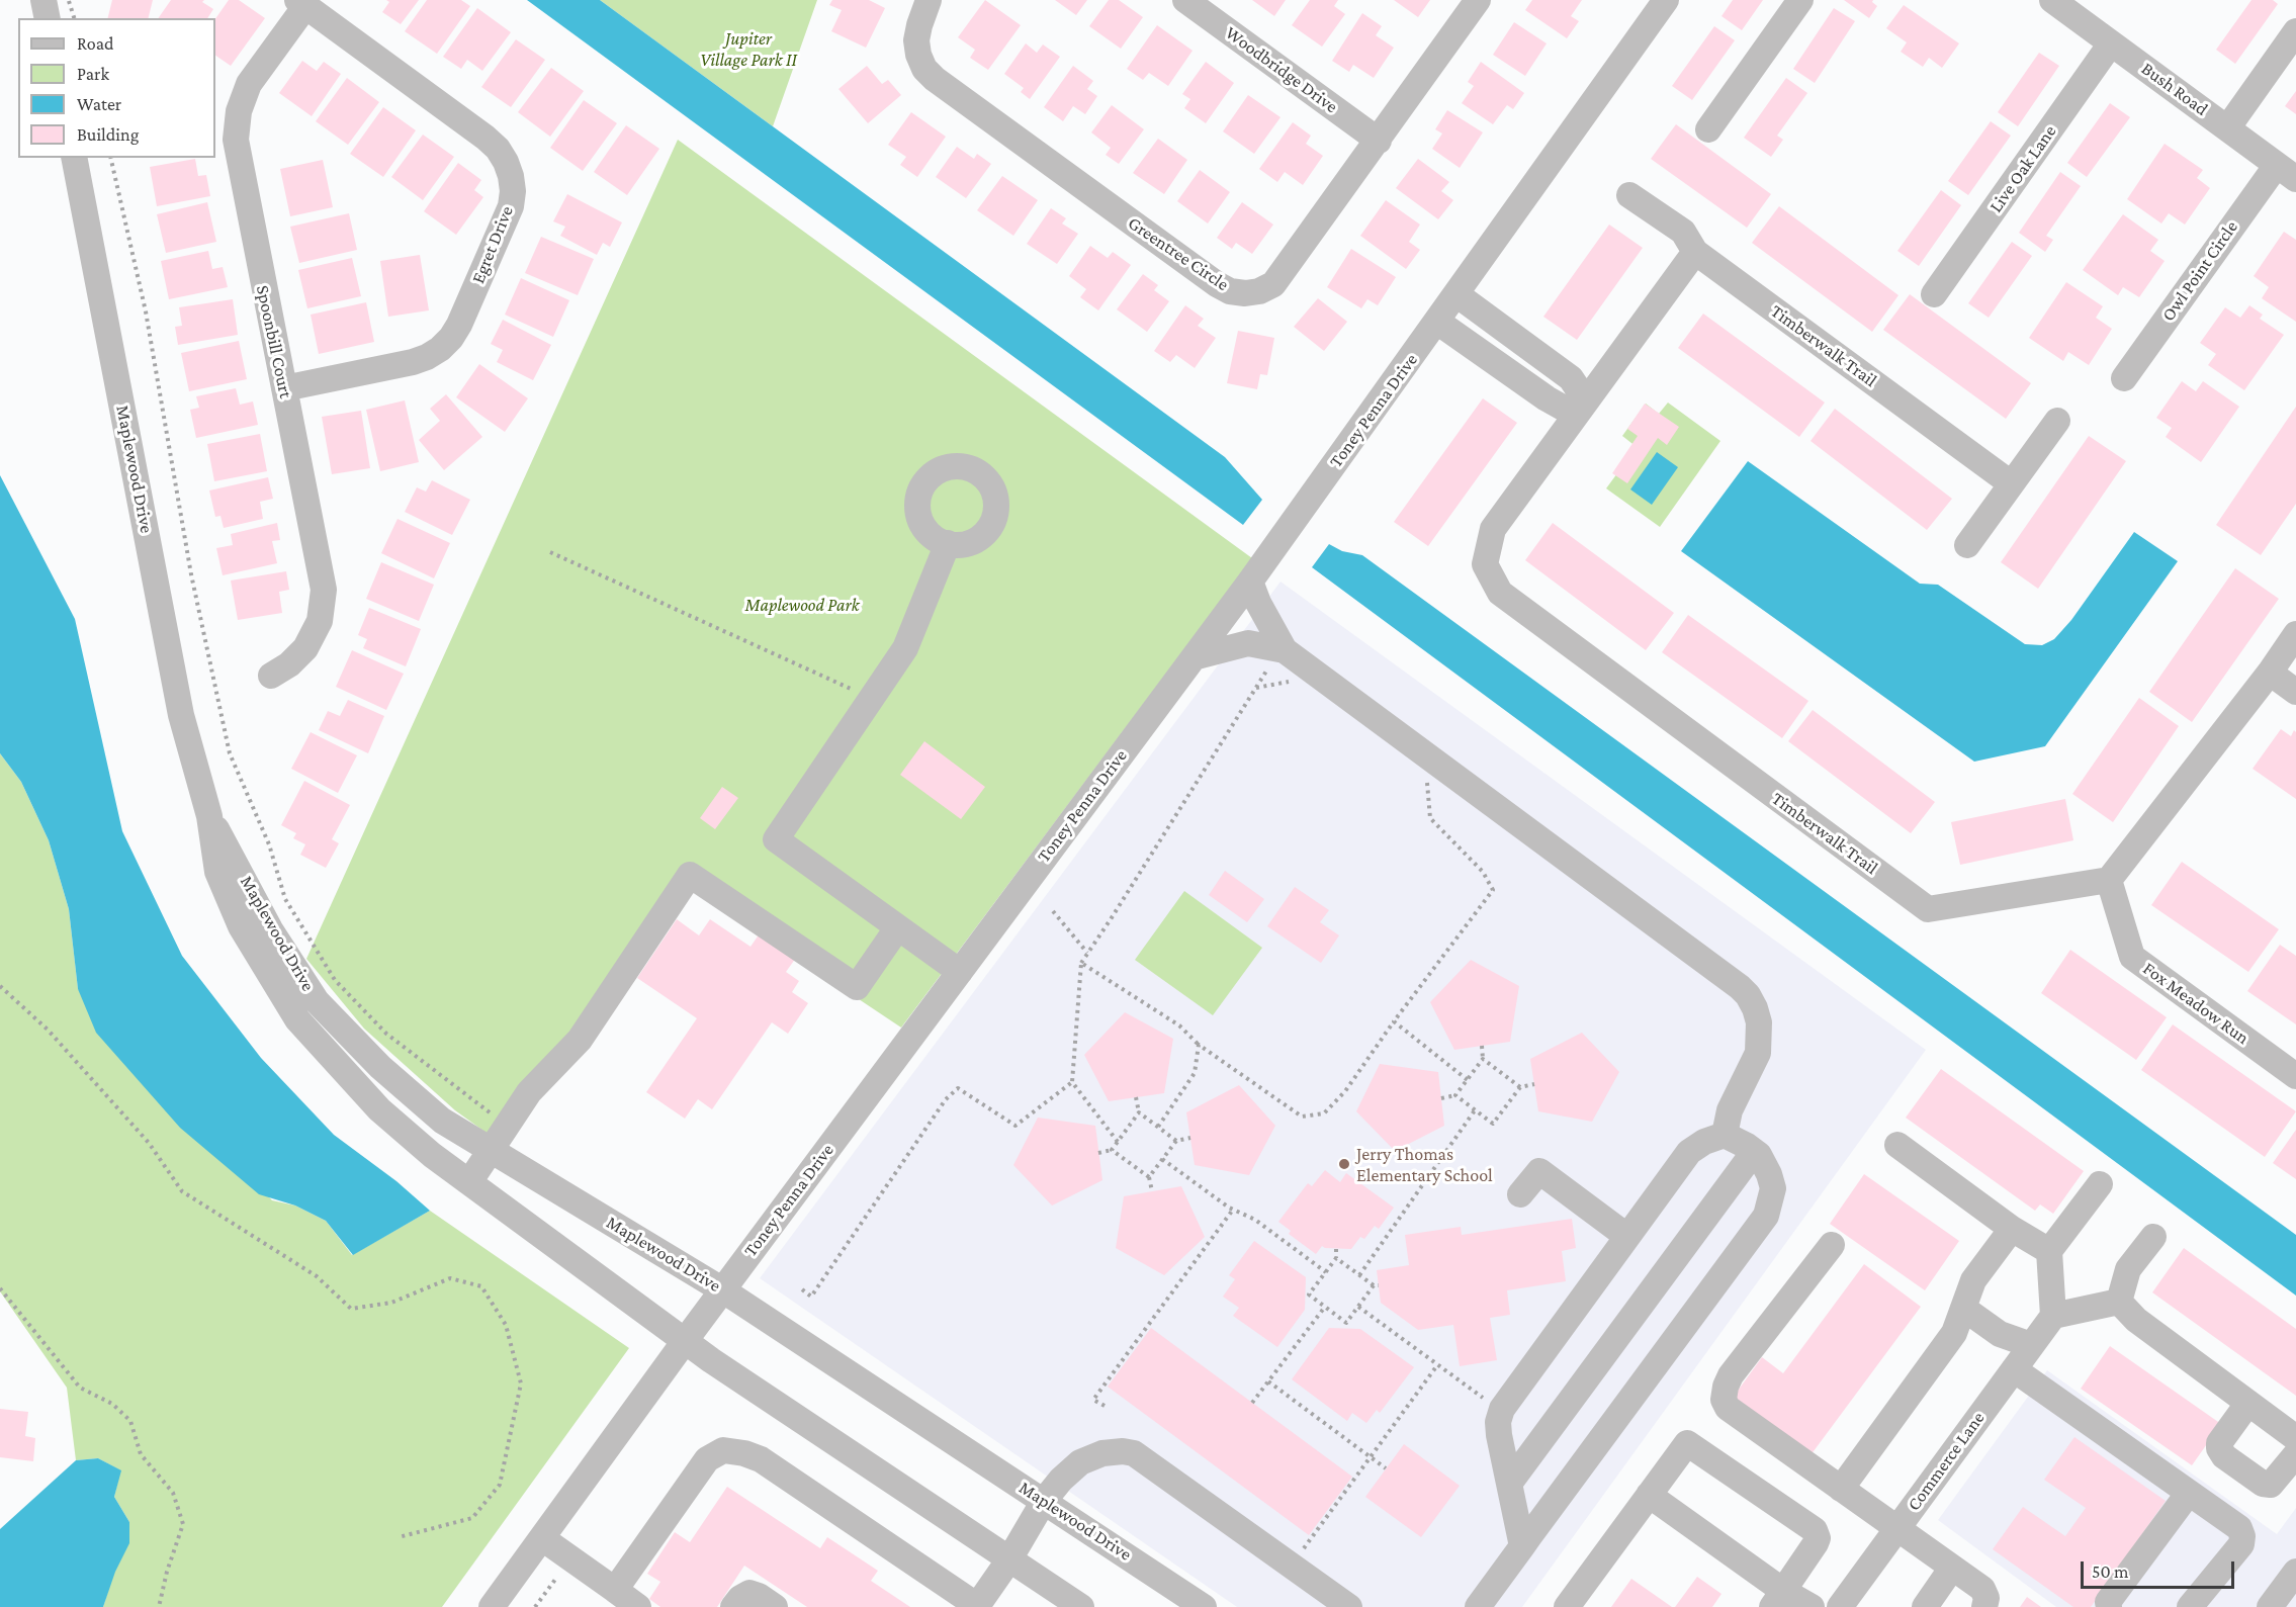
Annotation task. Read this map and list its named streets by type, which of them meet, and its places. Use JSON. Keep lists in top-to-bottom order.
{
  "streets": {
    "street": [
      "Woodbridge Drive",
      "Bush Road",
      "Live Oak Lane",
      "Egret Drive",
      "Greentree Circle",
      "Owl Point Circle",
      "Spoonbill Court",
      "Timberwalk Trail",
      "Toney Penna Drive",
      "Maplewood Drive",
      "Fox Meadow Run",
      "Commerce Lane"
    ]
  },
  "crossings": [
    ["Woodbridge Drive", "Greentree Circle"],
    ["Bush Road", "Live Oak Lane"],
    ["Bush Road", "Owl Point Circle"],
    ["Egret Drive", "Spoonbill Court"],
    ["Timberwalk Trail", "Fox Meadow Run"],
    ["Toney Penna Drive", "Maplewood Drive"]
  ],
  "parks": ["Jupiter Village Park II", "Maplewood Park"],
  "places": ["Jerry Thomas Elementary School"],
  "legend": [
    "Road",
    "Park",
    "Water",
    "Building"
  ],
  "scale_bar": "50 m"
}
